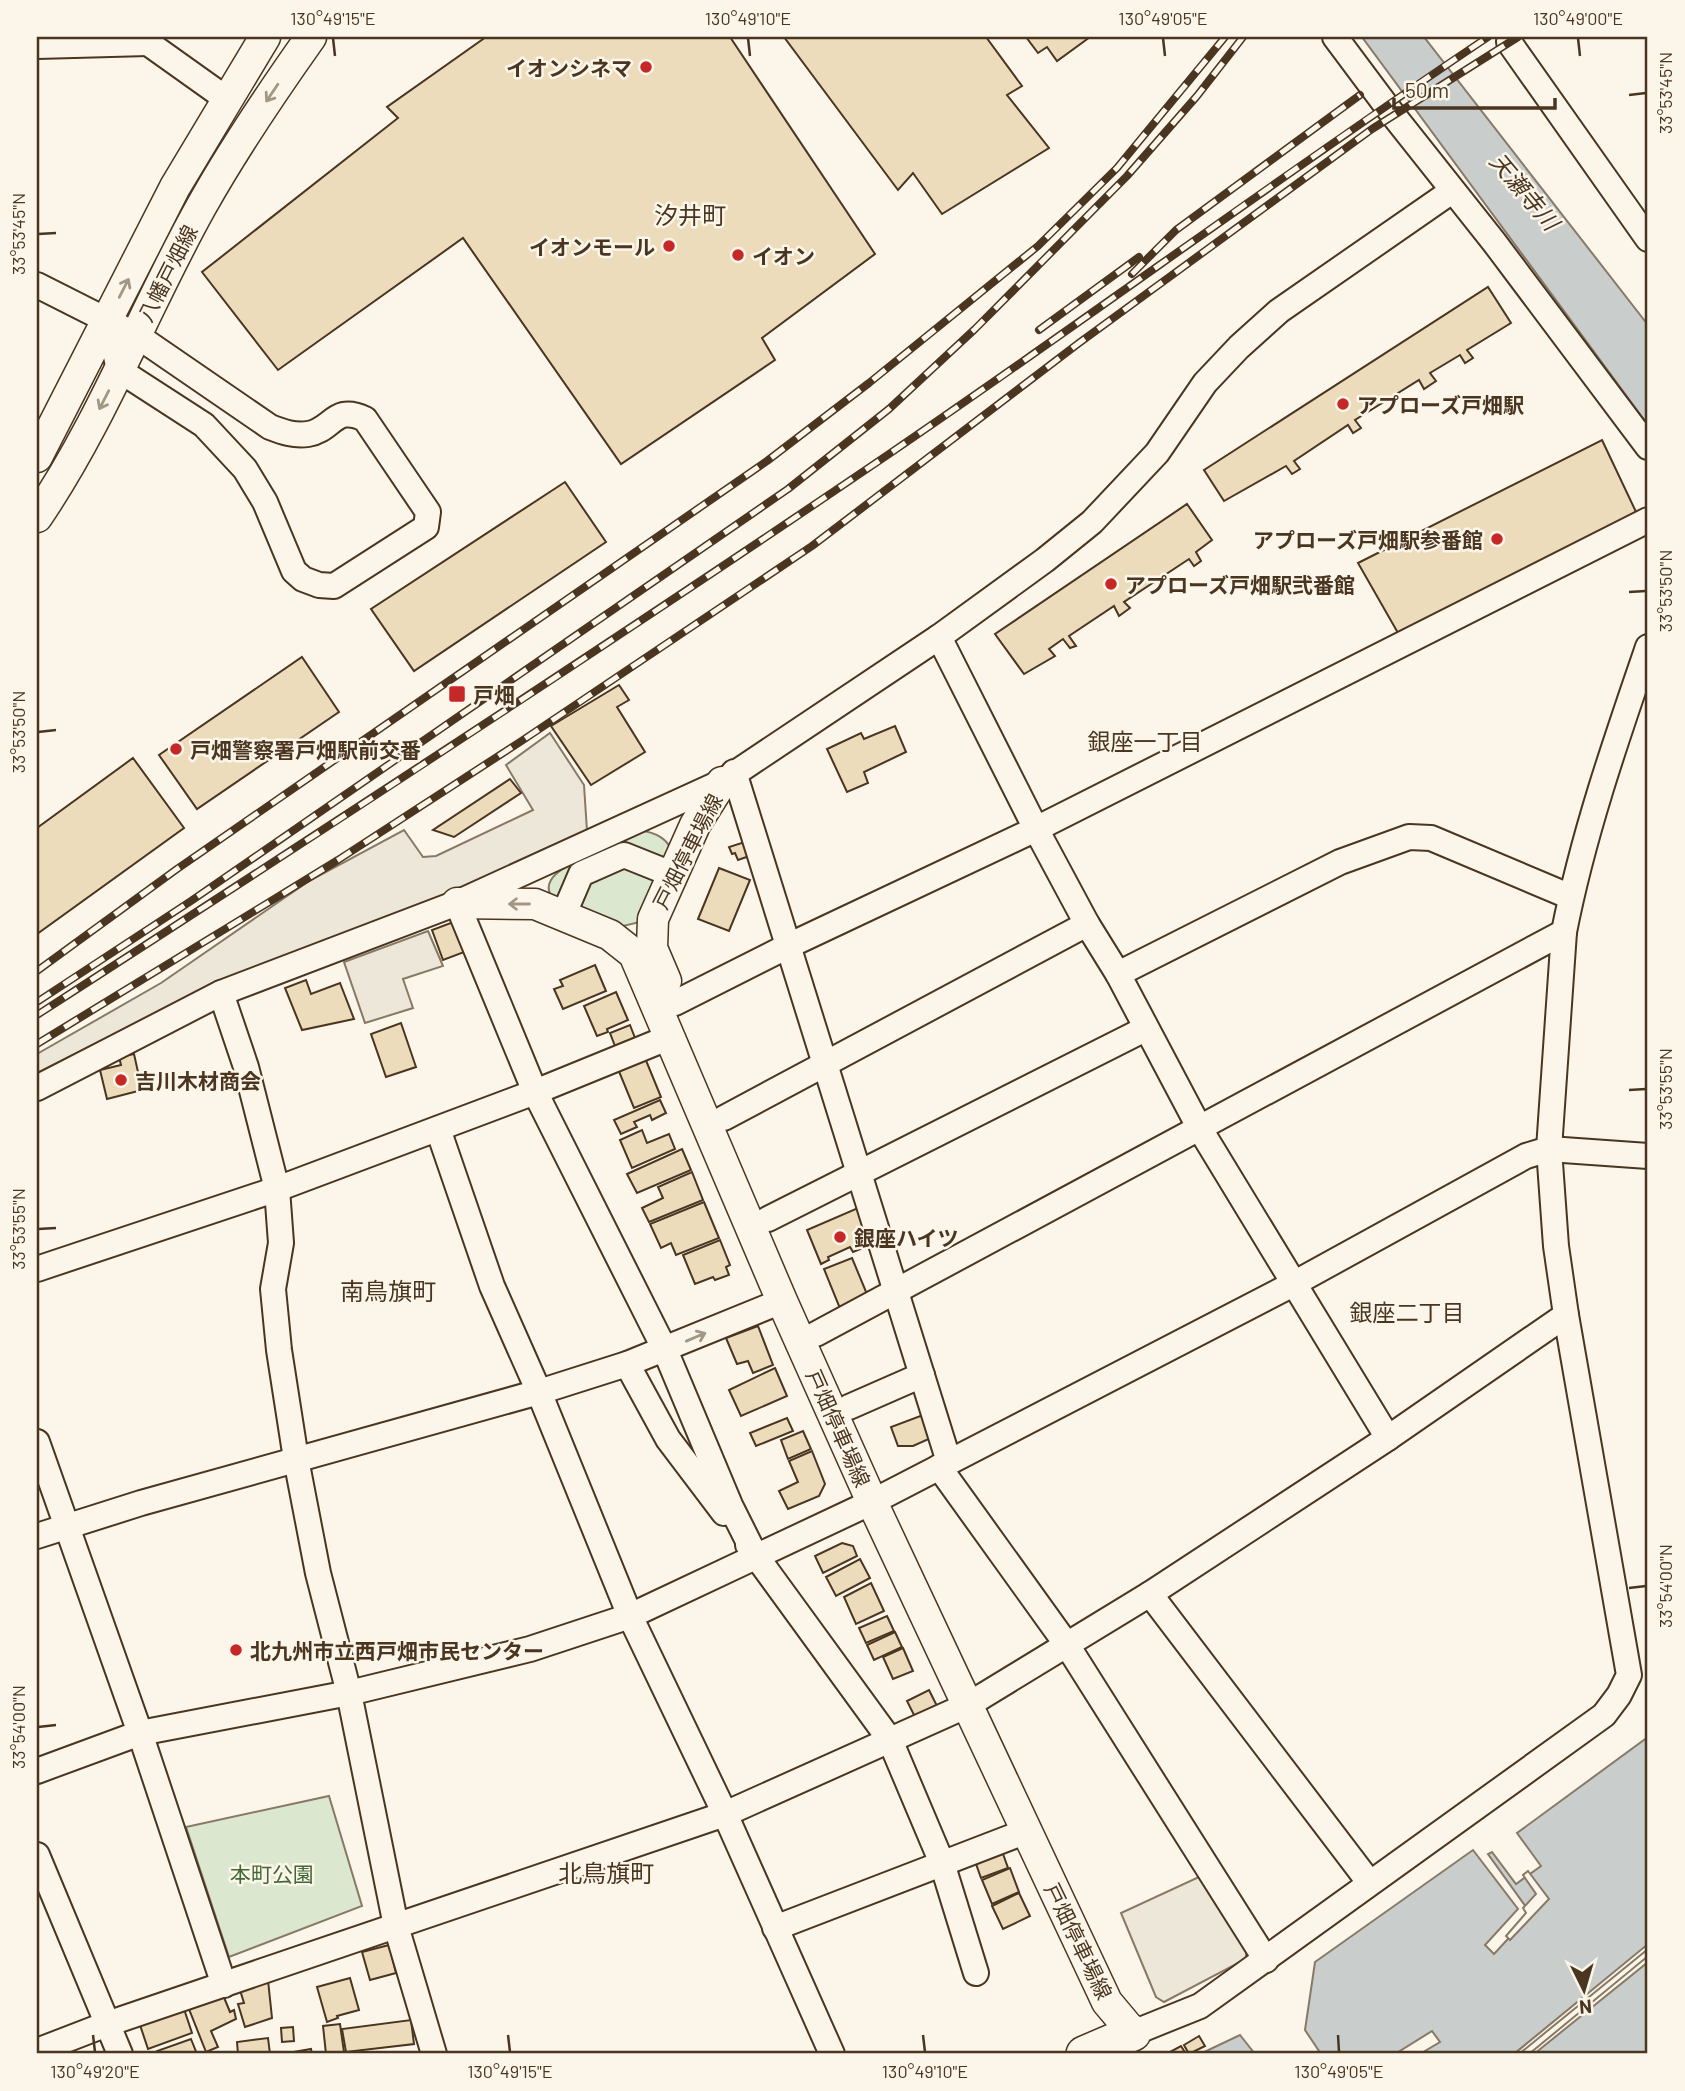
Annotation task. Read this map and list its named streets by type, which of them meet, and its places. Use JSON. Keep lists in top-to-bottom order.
{
  "streets": {
    "main road": ["八幡戸畑線", "戸畑停車場線"]
  },
  "districts": [
    "汐井町",
    "銀座一丁目",
    "南鳥旗町",
    "銀座二丁目",
    "北鳥旗町"
  ],
  "water": ["天瀬寺川"],
  "parks": ["本町公園"],
  "places": {
    "other": [
      "イオンシネマ",
      "イオンモール",
      "イオン",
      "アプローズ戸畑駅",
      "アプローズ戸畑駅参番館",
      "アプローズ戸畑駅弐番館",
      "戸畑警察署戸畑駅前交番",
      "吉川木材商会",
      "銀座ハイツ",
      "北九州市立西戸畑市民センター"
    ],
    "transit": ["戸畑"]
  },
  "scale_bar": "50 m",
  "north": "bottom",
  "coordinates": [
    "130°49'15\"E",
    "130°49'10\"E",
    "130°49'05\"E",
    "130°49'00\"E",
    "33°53'45\"N",
    "33°53'50\"N",
    "33°53'55\"N",
    "33°54'00\"N",
    "130°49'20\"E"
  ]
}
